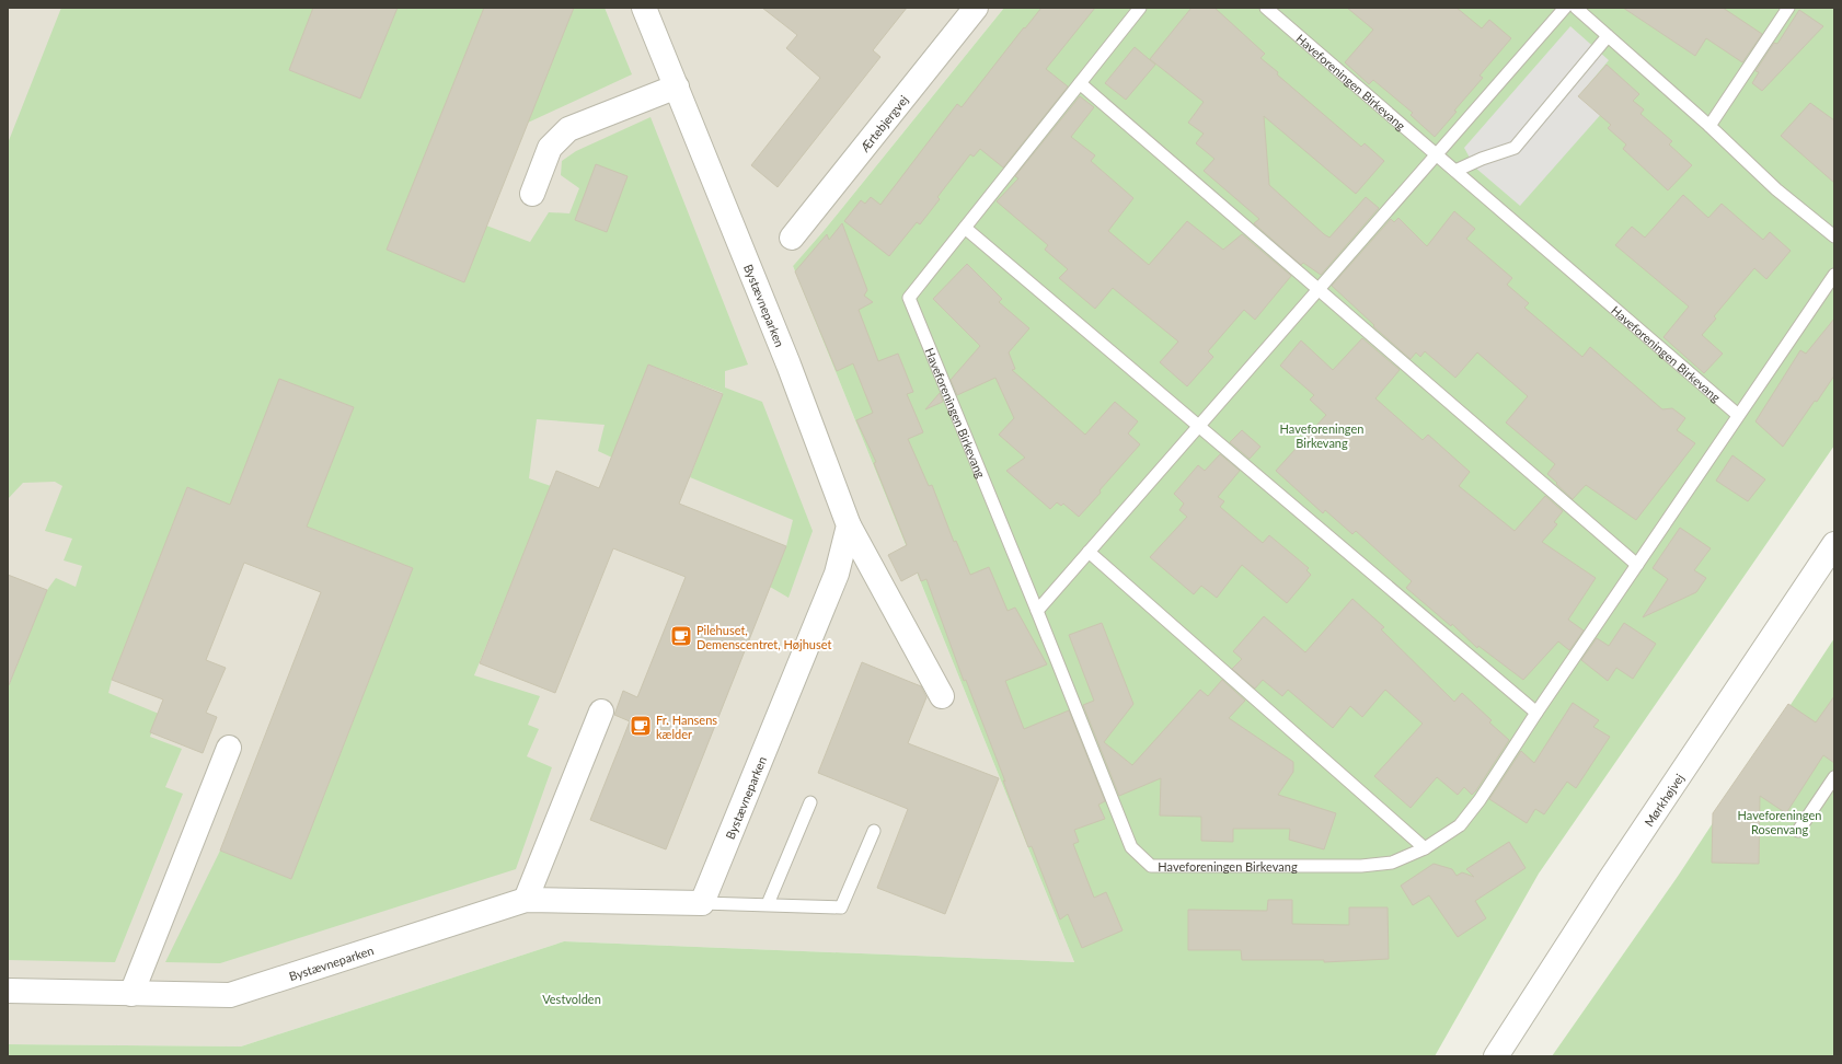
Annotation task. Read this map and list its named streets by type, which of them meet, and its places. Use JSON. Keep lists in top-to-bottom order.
{
  "streets": {
    "street": ["Ærtebjergvej", "Bystævneparken", "Mørkhøjvej"],
    "lane": ["Haveforeningen Birkevang"]
  },
  "parks": ["Haveforeningen Birkevang", "Haveforeningen Rosenvang", "Vestvolden"],
  "places": {
    "cafe": ["Pilehuset, Demenscentret, Højhuset", "Fr. Hansens kælder"]
  }
}
